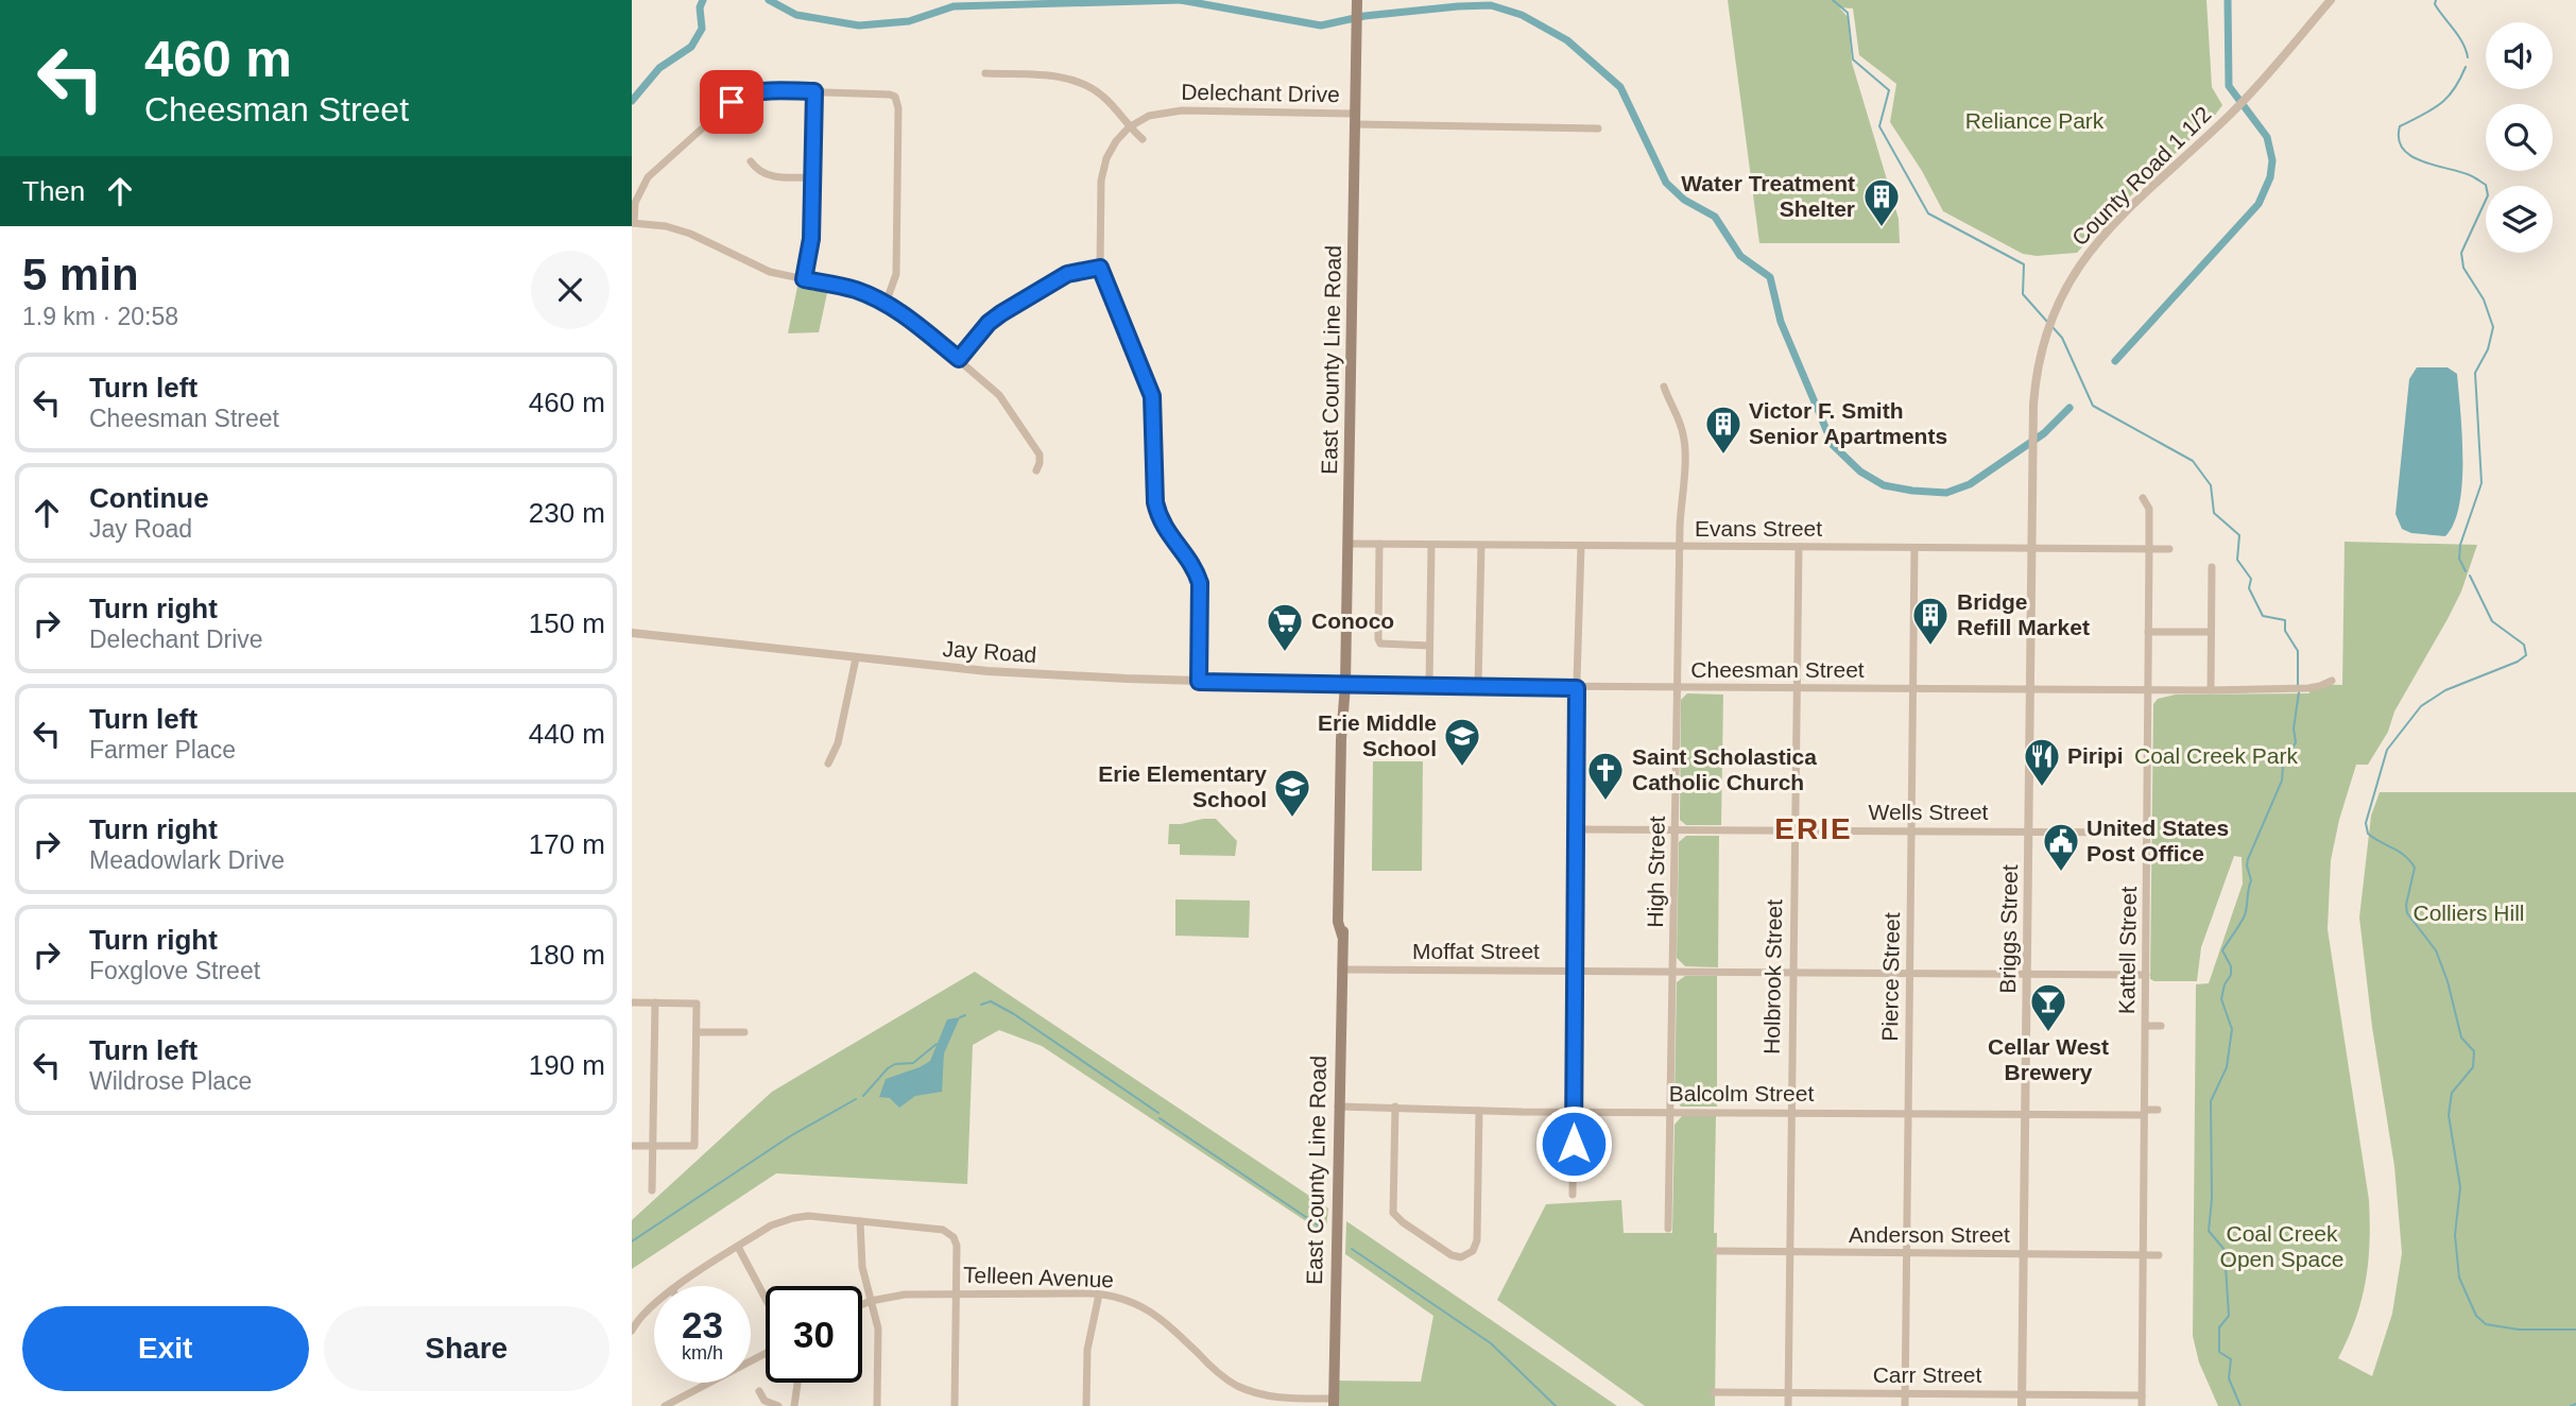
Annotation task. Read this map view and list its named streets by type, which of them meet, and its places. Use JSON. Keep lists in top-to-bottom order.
{
  "streets": {
    "main road": ["East County Line Road"],
    "street": [
      "Delechant Drive",
      "County Road 1 1/2",
      "Evans Street",
      "Jay Road",
      "Cheesman Street",
      "Wells Street",
      "High Street",
      "Briggs Street",
      "Kattell Street",
      "Moffat Street",
      "Holbrook Street",
      "Pierce Street",
      "Balcolm Street",
      "Anderson Street",
      "Telleen Avenue",
      "Carr Street"
    ]
  },
  "crossings": [
    ["Delechant Drive", "East County Line Road"],
    ["County Road 1 1/2", "Briggs Street"],
    ["East County Line Road", "Evans Street"],
    ["East County Line Road", "Jay Road"],
    ["East County Line Road", "Cheesman Street"],
    ["East County Line Road", "Moffat Street"],
    ["East County Line Road", "Balcolm Street"],
    ["East County Line Road", "Telleen Avenue"],
    ["Evans Street", "High Street"],
    ["Evans Street", "Briggs Street"],
    ["Evans Street", "Kattell Street"],
    ["Evans Street", "Holbrook Street"],
    ["Evans Street", "Pierce Street"],
    ["Jay Road", "Cheesman Street"],
    ["Cheesman Street", "High Street"],
    ["Cheesman Street", "Briggs Street"],
    ["Cheesman Street", "Kattell Street"],
    ["Cheesman Street", "Holbrook Street"],
    ["Cheesman Street", "Pierce Street"],
    ["Wells Street", "High Street"],
    ["Wells Street", "Briggs Street"],
    ["Wells Street", "Kattell Street"],
    ["Wells Street", "Holbrook Street"],
    ["Wells Street", "Pierce Street"],
    ["High Street", "Moffat Street"],
    ["High Street", "Balcolm Street"],
    ["Briggs Street", "Moffat Street"],
    ["Briggs Street", "Balcolm Street"],
    ["Briggs Street", "Anderson Street"],
    ["Briggs Street", "Carr Street"],
    ["Kattell Street", "Moffat Street"],
    ["Kattell Street", "Balcolm Street"],
    ["Kattell Street", "Anderson Street"],
    ["Kattell Street", "Carr Street"],
    ["Moffat Street", "Holbrook Street"],
    ["Moffat Street", "Pierce Street"],
    ["Holbrook Street", "Balcolm Street"],
    ["Holbrook Street", "Anderson Street"],
    ["Holbrook Street", "Carr Street"],
    ["Pierce Street", "Balcolm Street"],
    ["Pierce Street", "Anderson Street"],
    ["Pierce Street", "Carr Street"]
  ],
  "districts": ["ERIE"],
  "parks": [
    "Reliance Park",
    "Coal Creek Park",
    "Colliers Hill",
    "Coal Creek Open Space"
  ],
  "places": {
    "building": ["Water Treatment Shelter", "Victor F. Smith Senior Apartments", "Bridge Refill Market"],
    "supermarket": ["Conoco"],
    "school or university": ["Erie Middle School", "Erie Elementary School"],
    "restaurant": ["Piripi"],
    "church": ["Saint Scholastica Catholic Church"],
    "public building": ["United States Post Office"],
    "bar": ["Cellar West Brewery"]
  },
  "page": {
    "turn": ["460 m", "Cheesman Street"],
    "then": "Then",
    "heading": ["5 min", "1.9 km · 20:58"],
    "list": [
      {
        "name": "Turn left",
        "note": "Cheesman Street",
        "value": "460 m"
      },
      {
        "name": "Continue",
        "note": "Jay Road",
        "value": "230 m"
      },
      {
        "name": "Turn right",
        "note": "Delechant Drive",
        "value": "150 m"
      },
      {
        "name": "Turn left",
        "note": "Farmer Place",
        "value": "440 m"
      },
      {
        "name": "Turn right",
        "note": "Meadowlark Drive",
        "value": "170 m"
      },
      {
        "name": "Turn right",
        "note": "Foxglove Street",
        "value": "180 m"
      },
      {
        "name": "Turn left",
        "note": "Wildrose Place",
        "value": "190 m"
      }
    ],
    "speed": "23 km/h",
    "limit": "30",
    "buttons": ["Exit", "Share"]
  }
}
